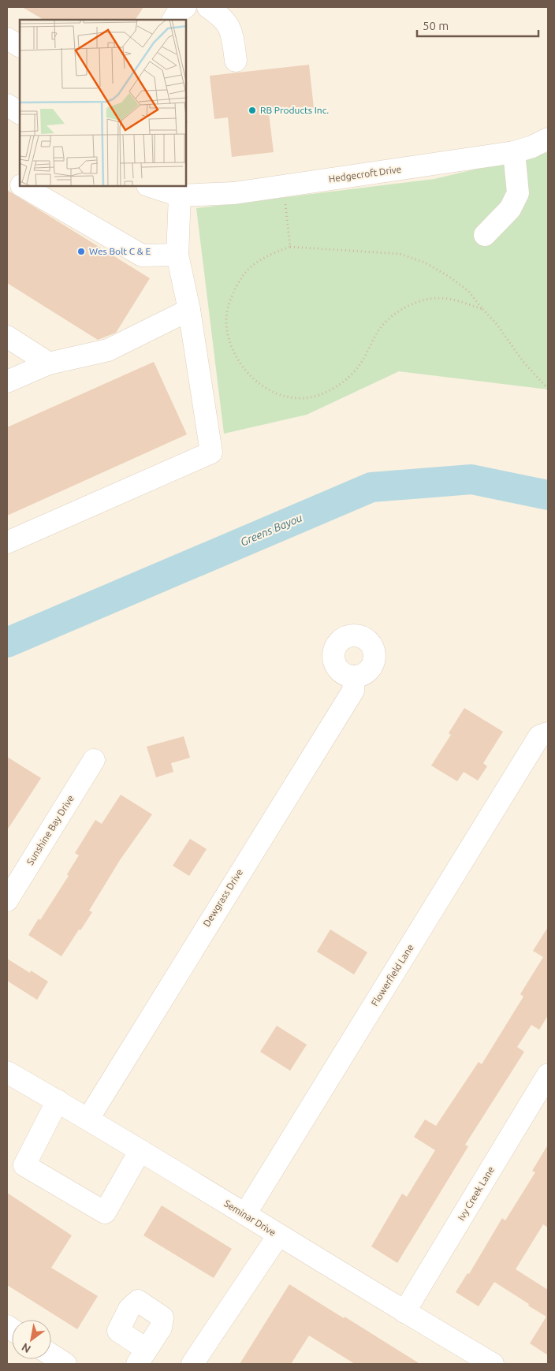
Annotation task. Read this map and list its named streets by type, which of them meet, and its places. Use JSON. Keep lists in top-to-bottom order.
{
  "streets": {
    "street": [
      "Hedgecroft Drive",
      "Sunshine Bay Drive",
      "Dewgrass Drive",
      "Flowerfield Lane",
      "Ivy Creek Lane",
      "Seminar Drive"
    ]
  },
  "crossings": [
    ["Dewgrass Drive", "Seminar Drive"],
    ["Flowerfield Lane", "Seminar Drive"],
    ["Ivy Creek Lane", "Seminar Drive"]
  ],
  "water": ["Greens Bayou"],
  "places": ["RB Products Inc.", "Wes Bolt C & E"],
  "scale_bar": "50 m",
  "north": "bottom left"
}
